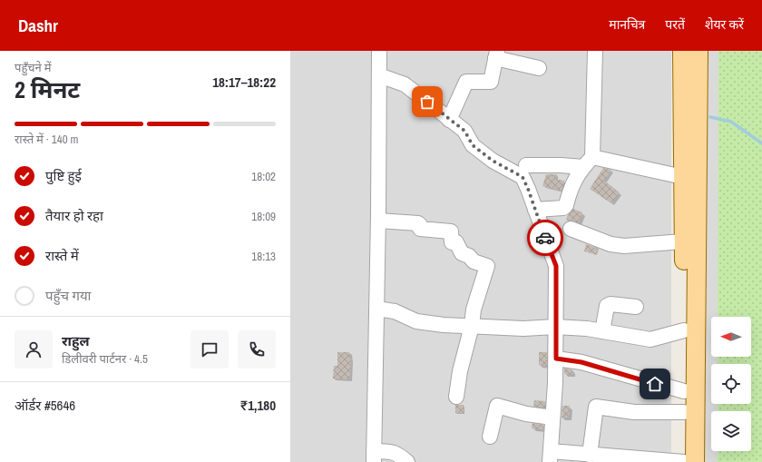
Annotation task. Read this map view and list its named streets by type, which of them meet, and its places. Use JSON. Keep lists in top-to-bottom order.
{
  "north": "left",
  "page": {
    "header": "Dashr",
    "nav": ["मानचित्र", "परतें", "शेयर करें"],
    "heading": ["2 मिनट", "पहुँचने में", "18:17–18:22"],
    "panel": [
      "राहुल",
      "डिलीवरी पार्टनर · 4.5",
      "ऑर्डर #5646",
      "₹1,180"
    ],
    "bar": "रास्ते में · 140 m",
    "list": [
      ["पुष्टि हुई", "18:02"],
      ["तैयार हो रहा", "18:09"],
      ["रास्ते में", "18:13"],
      "पहुँच गया"
    ]
  }
}
